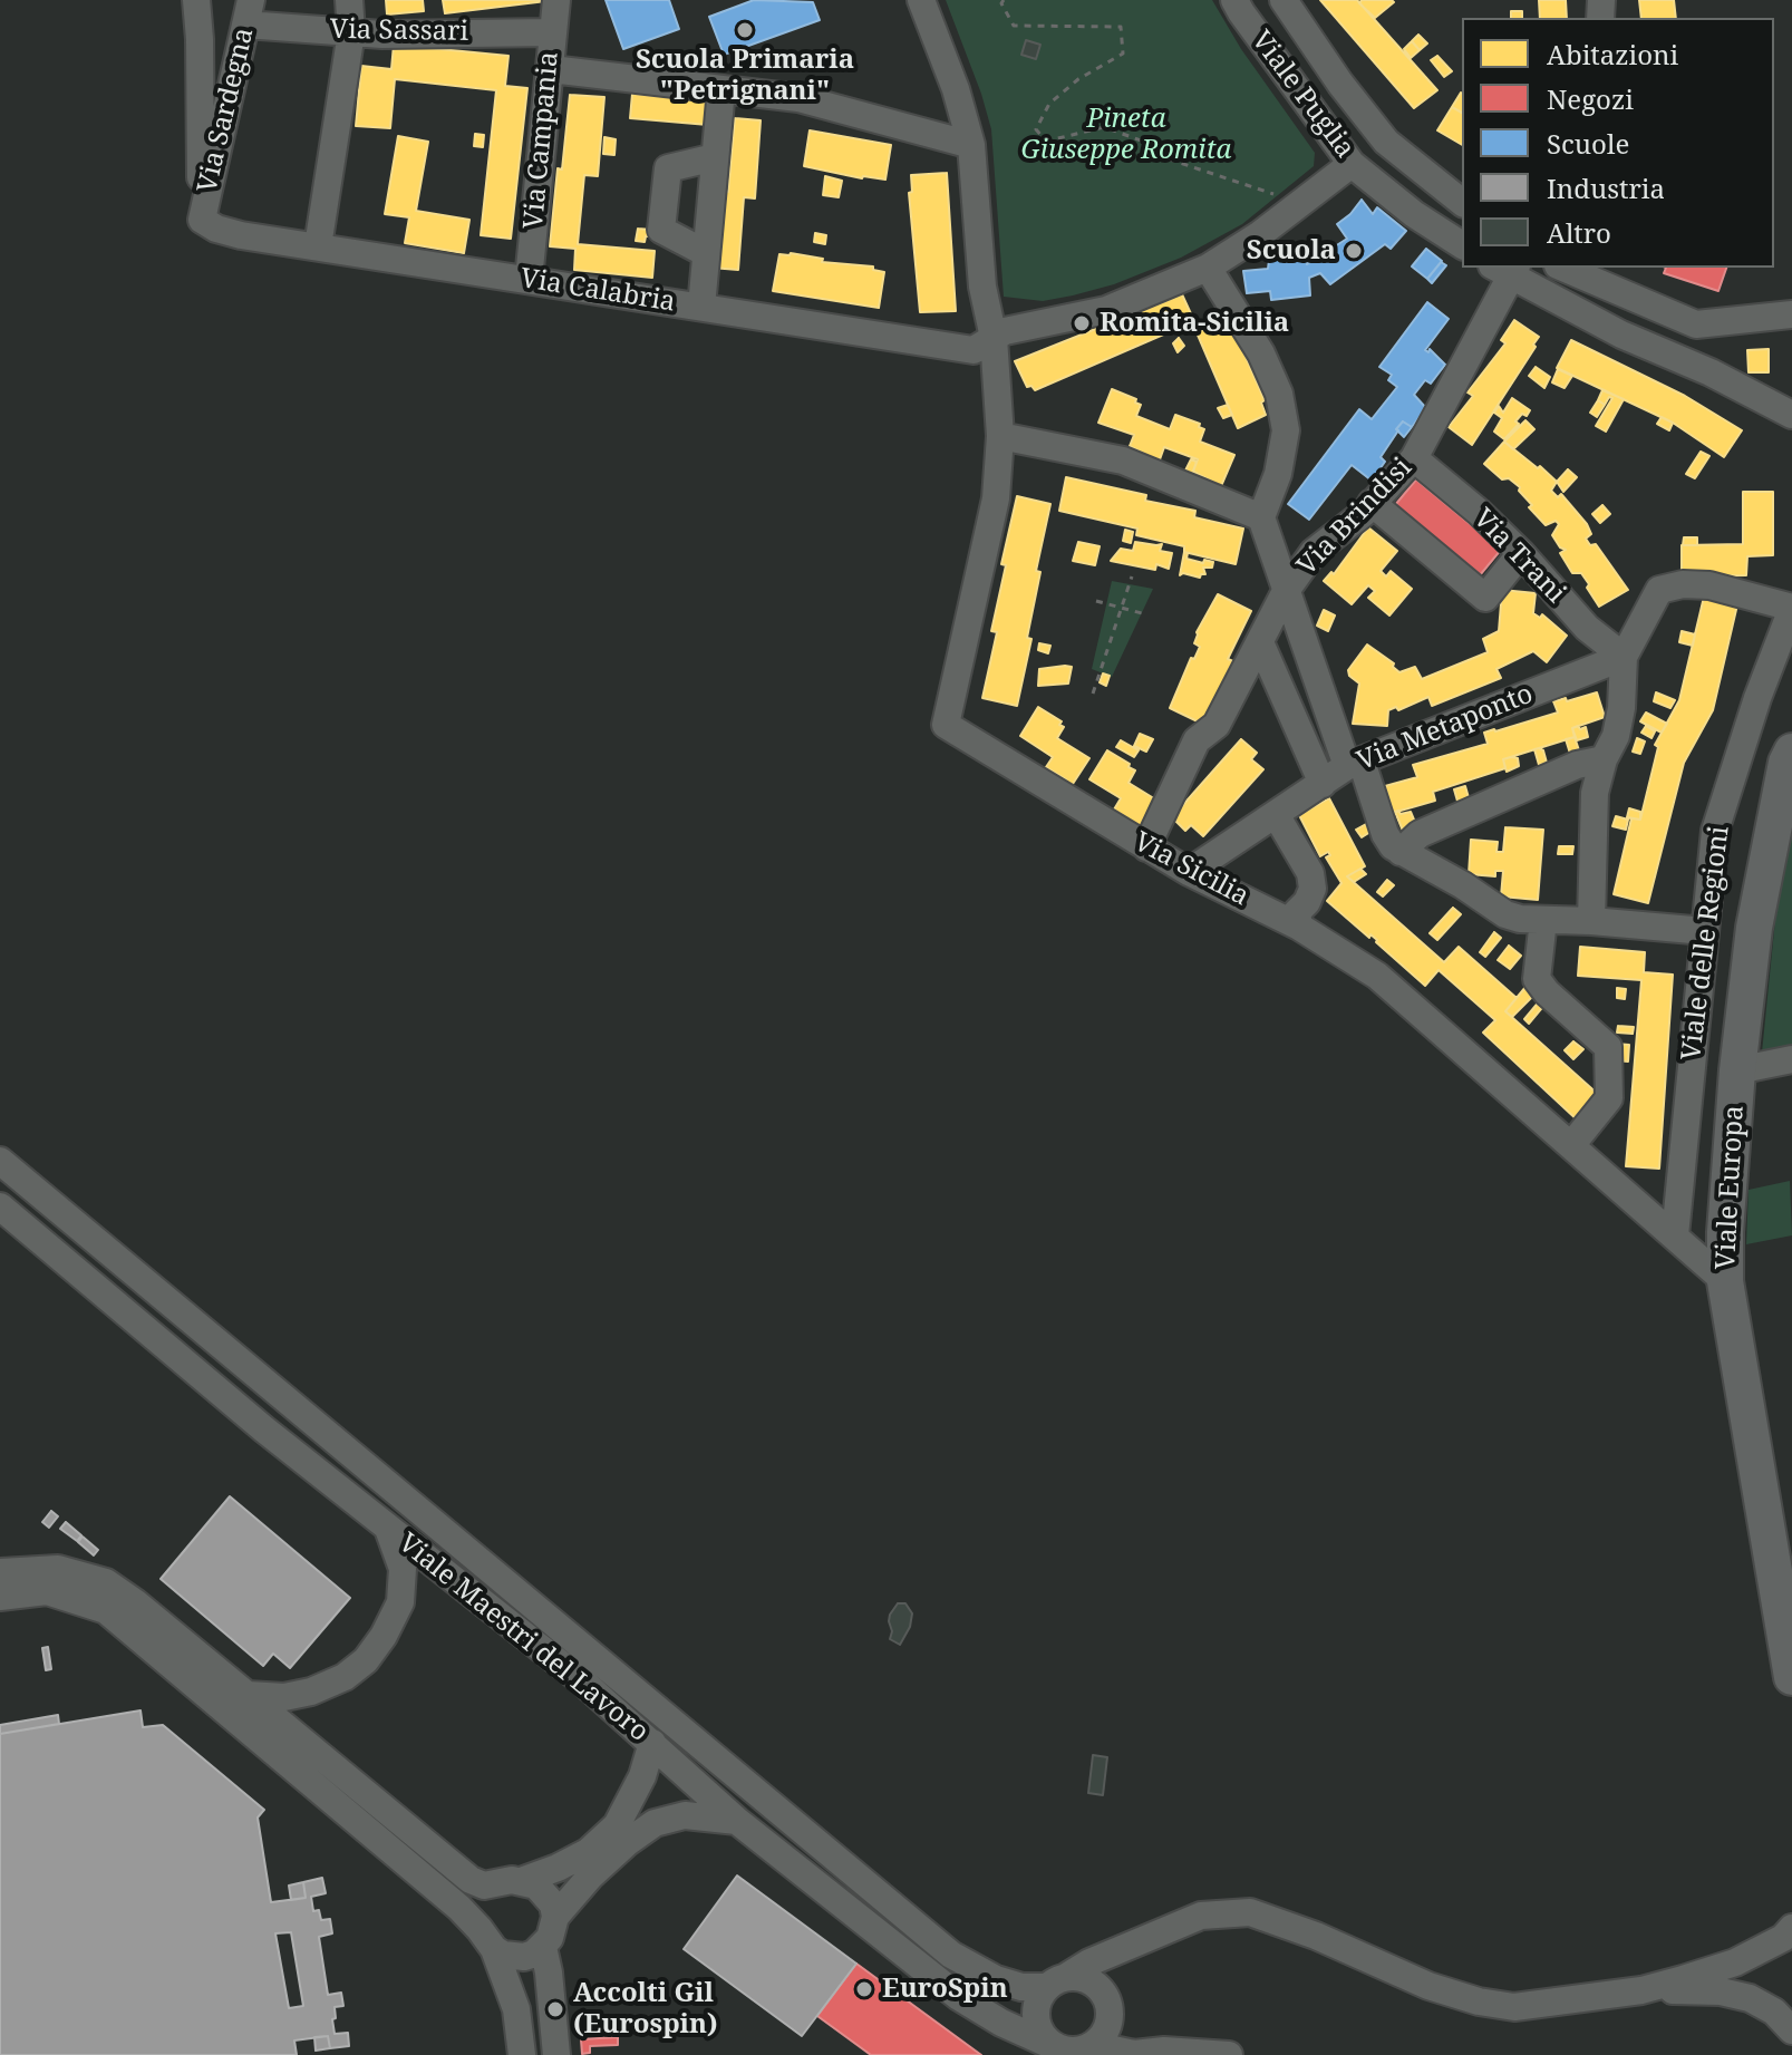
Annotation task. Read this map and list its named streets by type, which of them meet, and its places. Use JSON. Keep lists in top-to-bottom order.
{
  "streets": {
    "main road": ["Viale Europa"],
    "street": [
      "Via Sassari",
      "Viale Puglia",
      "Via Sardegna",
      "Via Campania",
      "Via Calabria",
      "Via Brindisi",
      "Via Trani",
      "Via Metaponto",
      "Via Sicilia",
      "Viale delle Regioni",
      "Viale Maestri del Lavoro"
    ]
  },
  "crossings": [
    ["Via Sassari", "Via Sardegna"],
    ["Via Sassari", "Via Campania"],
    ["Viale Puglia", "Via Calabria"],
    ["Via Sardegna", "Via Calabria"],
    ["Via Campania", "Via Calabria"],
    ["Via Calabria", "Via Sicilia"],
    ["Via Brindisi", "Via Trani"],
    ["Via Brindisi", "Via Sicilia"],
    ["Via Trani", "Via Metaponto"],
    ["Via Metaponto", "Via Sicilia"],
    ["Via Sicilia", "Viale delle Regioni"],
    ["Via Sicilia", "Viale Europa"]
  ],
  "parks": ["Pineta Giuseppe Romita"],
  "places": [
    "Scuola Primaria \"Petrignani\"",
    "Scuola",
    "Romita-Sicilia",
    "EuroSpin",
    "Accolti Gil (Eurospin)"
  ],
  "legend": [
    "Abitazioni",
    "Negozi",
    "Scuole",
    "Industria",
    "Altro"
  ]
}
